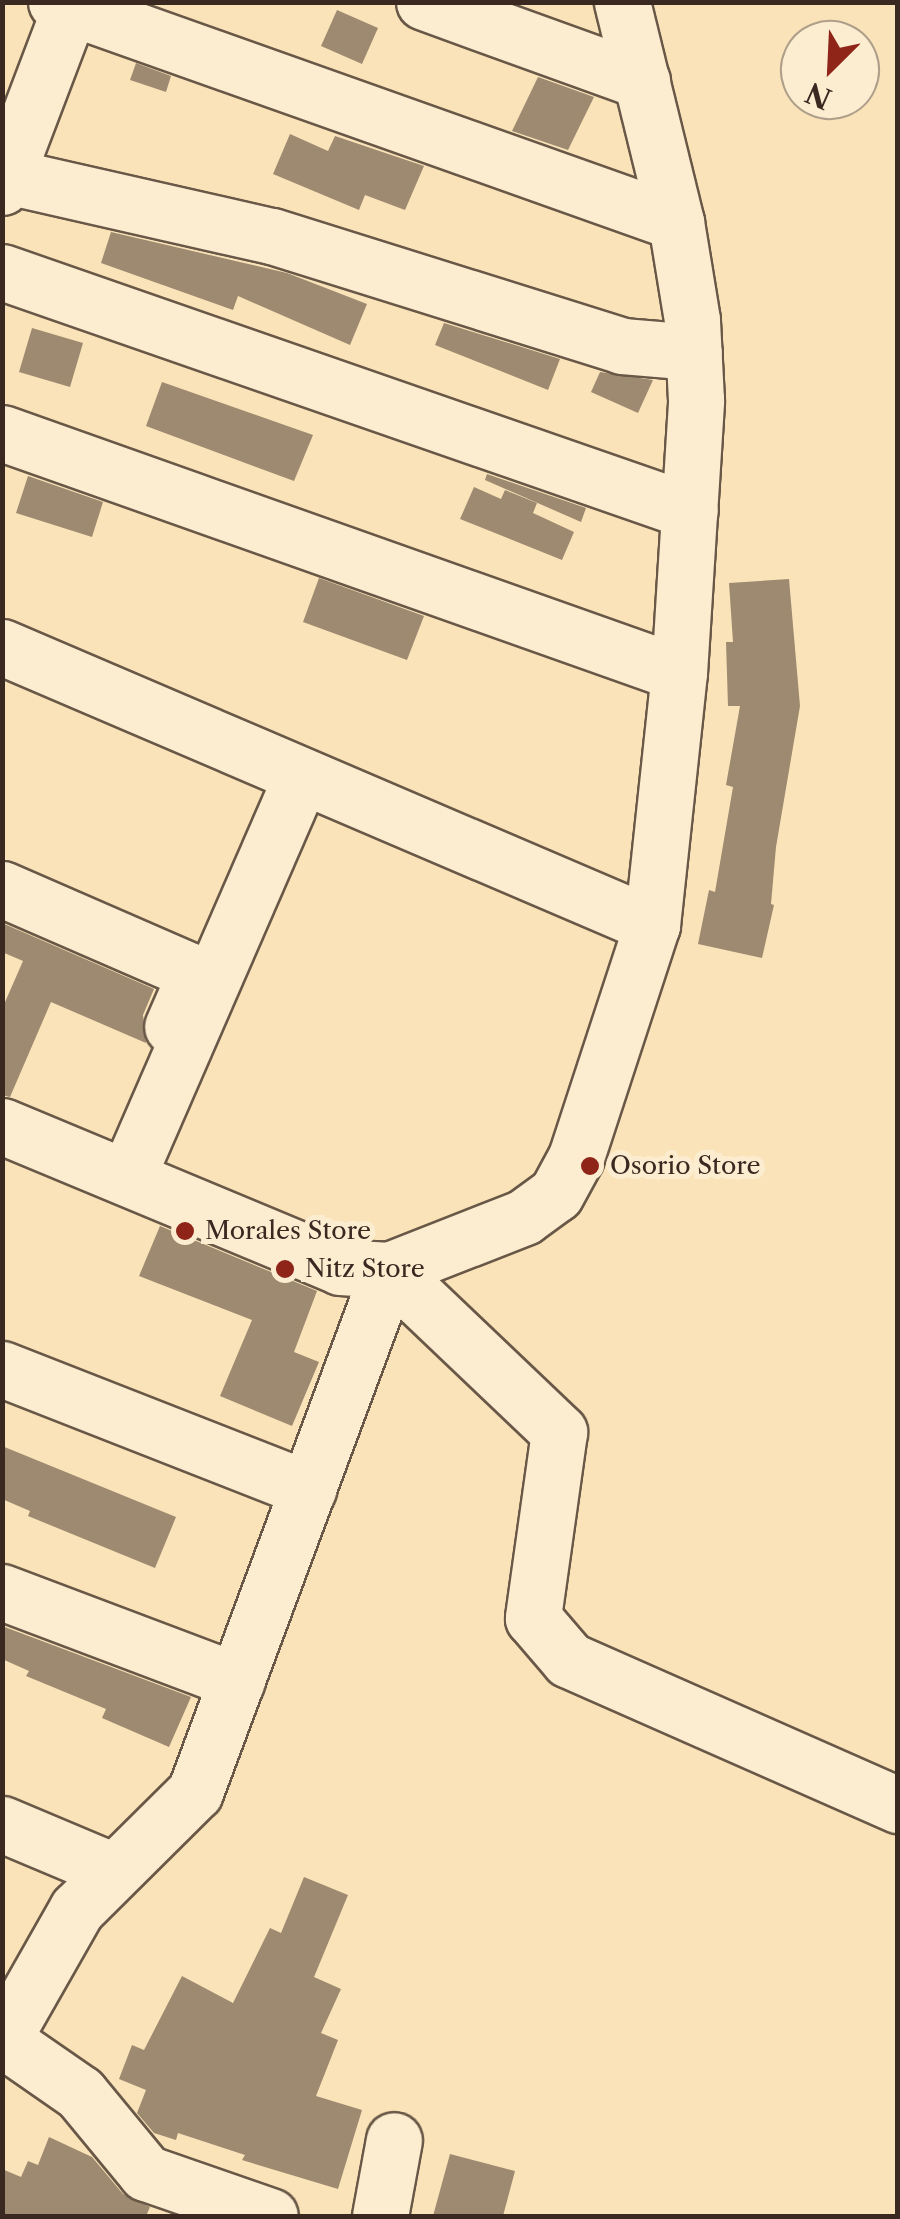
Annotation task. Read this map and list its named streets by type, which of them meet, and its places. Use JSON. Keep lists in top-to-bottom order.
{
  "places": ["Osorio Store", "Morales Store", "Nitz Store"],
  "north": "bottom left"
}
